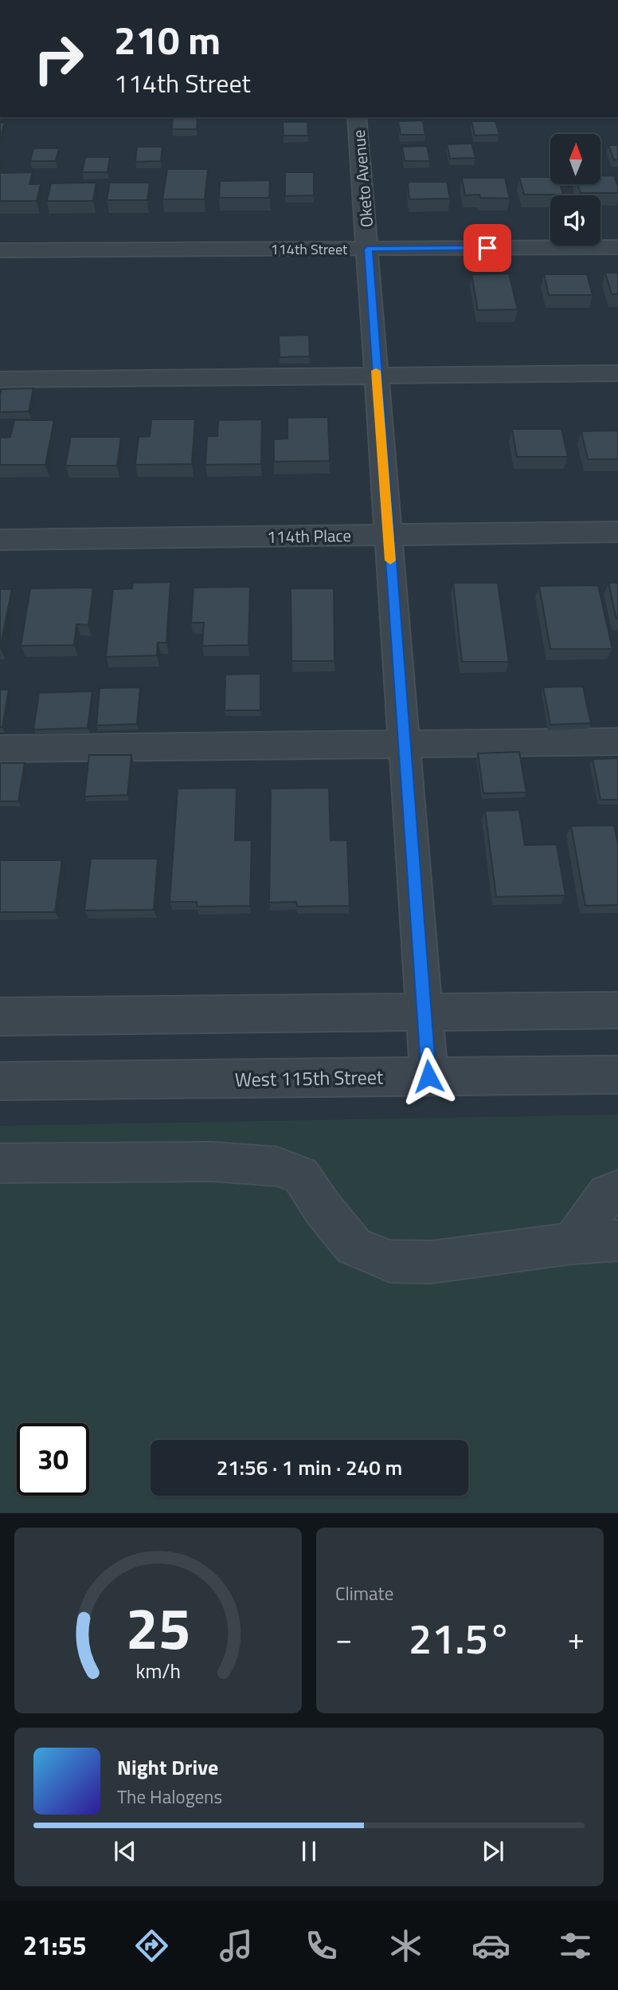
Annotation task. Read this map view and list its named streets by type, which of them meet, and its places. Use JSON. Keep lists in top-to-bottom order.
{
  "streets": {
    "street": [
      "Oketo Avenue",
      "114th Street",
      "114th Place",
      "West 115th Street"
    ]
  },
  "crossings": [
    ["Oketo Avenue", "114th Street"],
    ["Oketo Avenue", "114th Place"],
    ["Oketo Avenue", "West 115th Street"]
  ],
  "north": "top",
  "page": {
    "turn": ["210 m", "114th Street"],
    "limit": "30",
    "trip": "21:56 · 1 min · 240 m",
    "tile": "Climate",
    "heat": ["−", "21.5°", "+"],
    "song": ["Night Drive", "The Halogens"],
    "tabs": "21:55",
    "gauge": ["25", "km/h"]
  }
}
